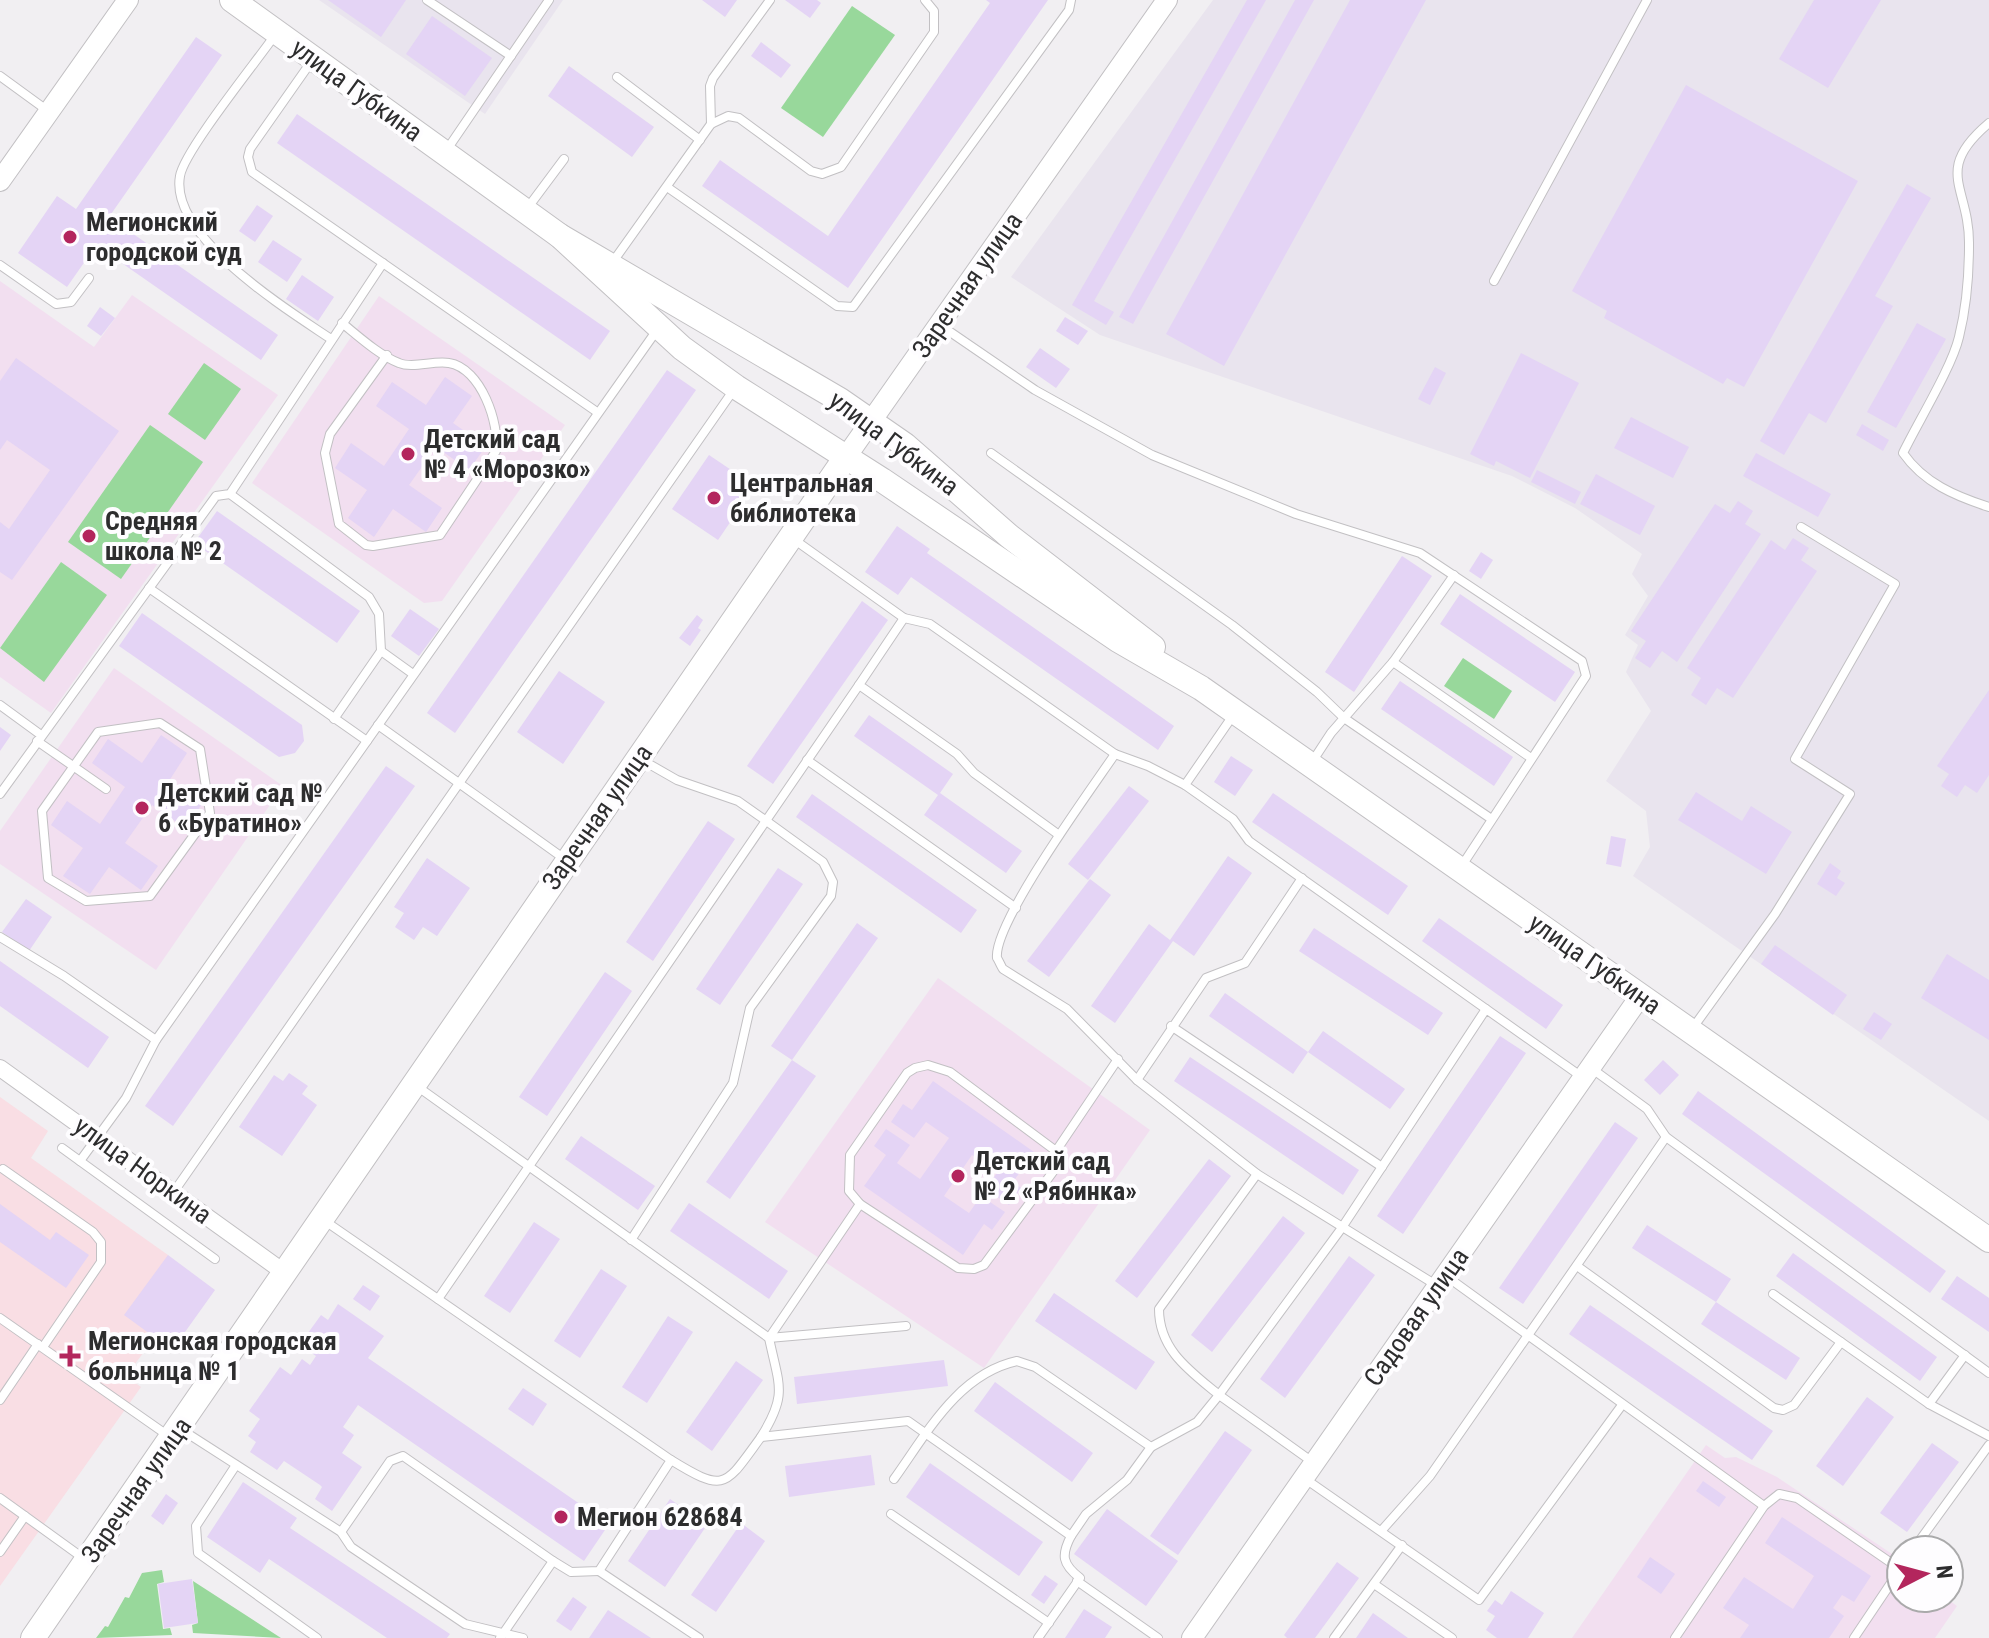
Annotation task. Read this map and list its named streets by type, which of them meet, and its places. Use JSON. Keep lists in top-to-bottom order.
{
  "streets": {
    "main road": ["улица Губкина", "Заречная улица"],
    "street": ["улица Норкина", "Садовая улица"]
  },
  "crossings": [
    ["улица Губкина", "Заречная улица"],
    ["улица Губкина", "Садовая улица"],
    ["Заречная улица", "улица Норкина"]
  ],
  "places": {
    "other": [
      "Мегионский городской суд",
      "Детский сад № 4 «Морозко»",
      "Центральная библиотека",
      "Средняя школа № 2",
      "Детский сад № 6 «Буратино»",
      "Детский сад № 2 «Рябинка»",
      "Мегион 628684"
    ],
    "health": ["Мегионская городская больница № 1"]
  },
  "north": "right"
}
